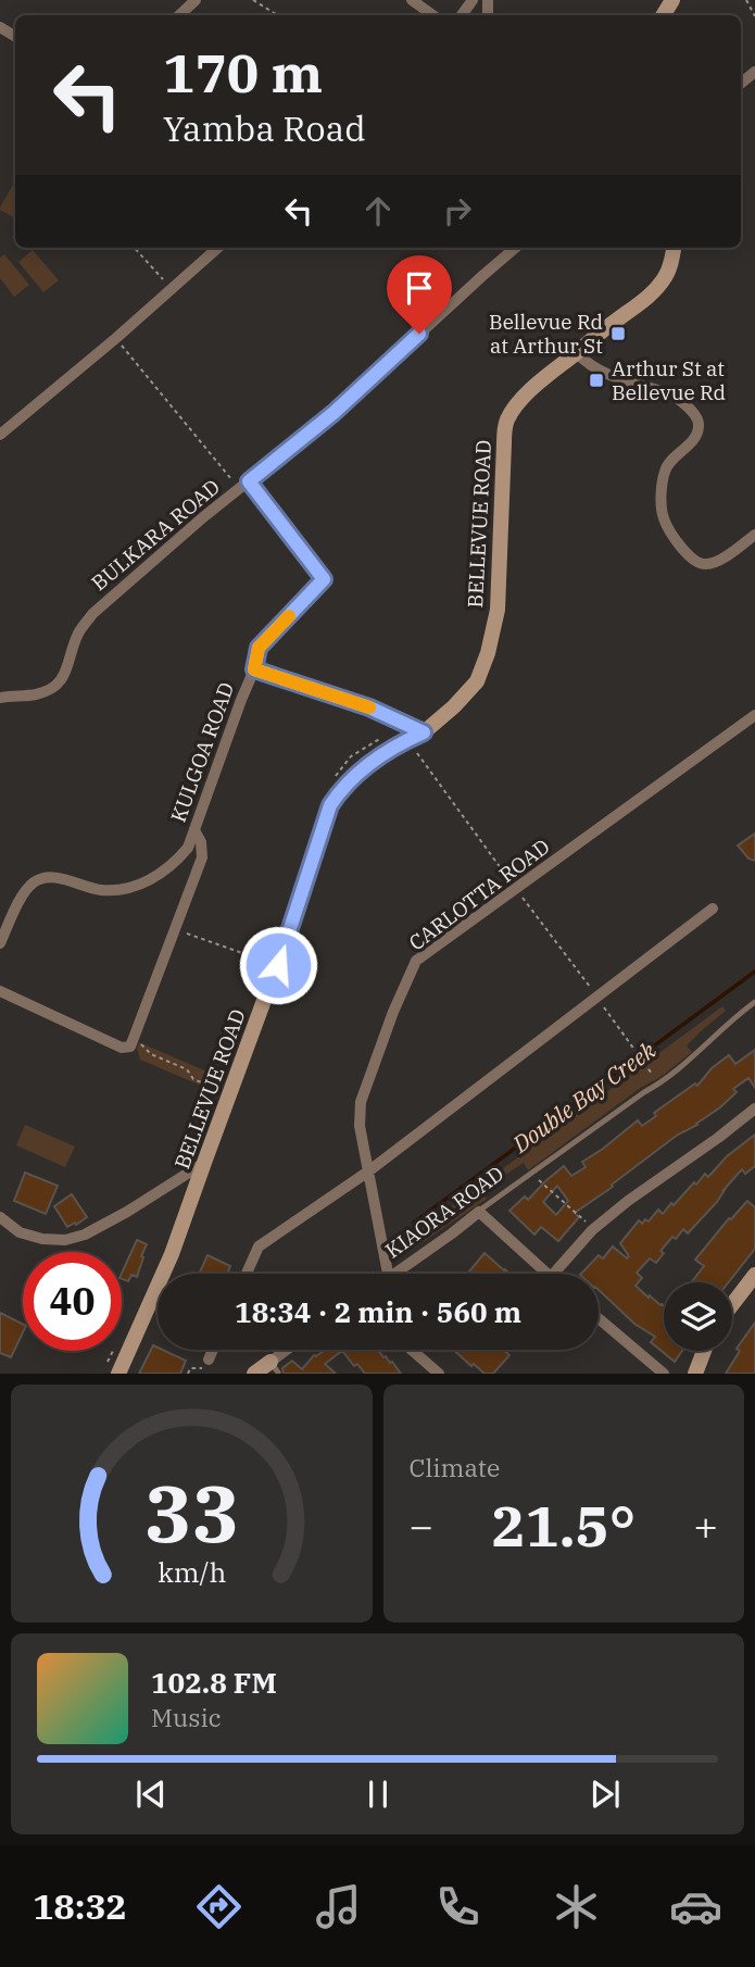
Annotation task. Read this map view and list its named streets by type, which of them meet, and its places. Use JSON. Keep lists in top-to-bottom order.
{
  "streets": {
    "street": [
      "BELLEVUE ROAD",
      "BULKARA ROAD",
      "KULGOA ROAD",
      "CARLOTTA ROAD",
      "KIAORA ROAD"
    ]
  },
  "crossings": [
    ["BULKARA ROAD", "KULGOA ROAD"]
  ],
  "water": ["Double Bay Creek"],
  "places": {
    "transit": ["Bellevue Rd at Arthur St", "Arthur St at Bellevue Rd"]
  },
  "page": {
    "turn": ["170 m", "Yamba Road"],
    "limit": "40",
    "trip": "18:34 · 2 min · 560 m",
    "tile": "Climate",
    "heat": ["−", "21.5°", "+"],
    "song": ["102.8 FM", "Music"],
    "tabs": "18:32",
    "gauge": ["33", "km/h"]
  }
}
